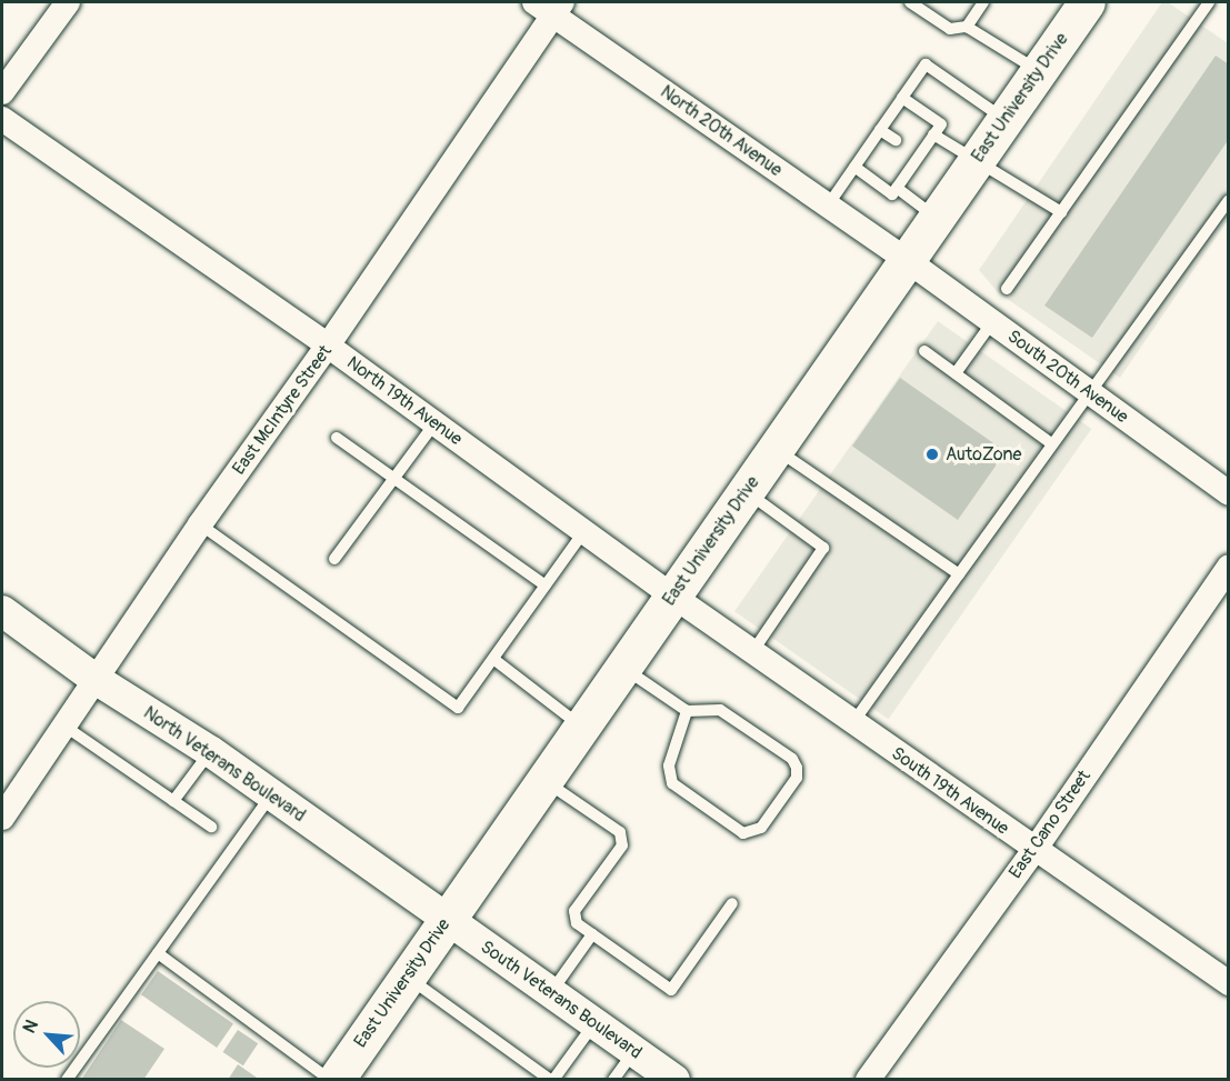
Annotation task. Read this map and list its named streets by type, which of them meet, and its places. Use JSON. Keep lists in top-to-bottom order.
{
  "streets": {
    "main road": ["East University Drive"],
    "street": [
      "North 20th Avenue",
      "South 20th Avenue",
      "North 19th Avenue",
      "East McIntyre Street",
      "North Veterans Boulevard",
      "South 19th Avenue",
      "East Cano Street",
      "South Veterans Boulevard"
    ]
  },
  "crossings": [
    ["East University Drive", "North 20th Avenue"],
    ["East University Drive", "South 20th Avenue"],
    ["East University Drive", "North 19th Avenue"],
    ["East University Drive", "North Veterans Boulevard"],
    ["East University Drive", "South 19th Avenue"],
    ["East University Drive", "South Veterans Boulevard"],
    ["North 20th Avenue", "South 20th Avenue"],
    ["North 20th Avenue", "East McIntyre Street"],
    ["North 19th Avenue", "East McIntyre Street"],
    ["North 19th Avenue", "South 19th Avenue"],
    ["East McIntyre Street", "North Veterans Boulevard"],
    ["North Veterans Boulevard", "South Veterans Boulevard"],
    ["South 19th Avenue", "East Cano Street"]
  ],
  "places": ["AutoZone"],
  "north": "top left"
}
